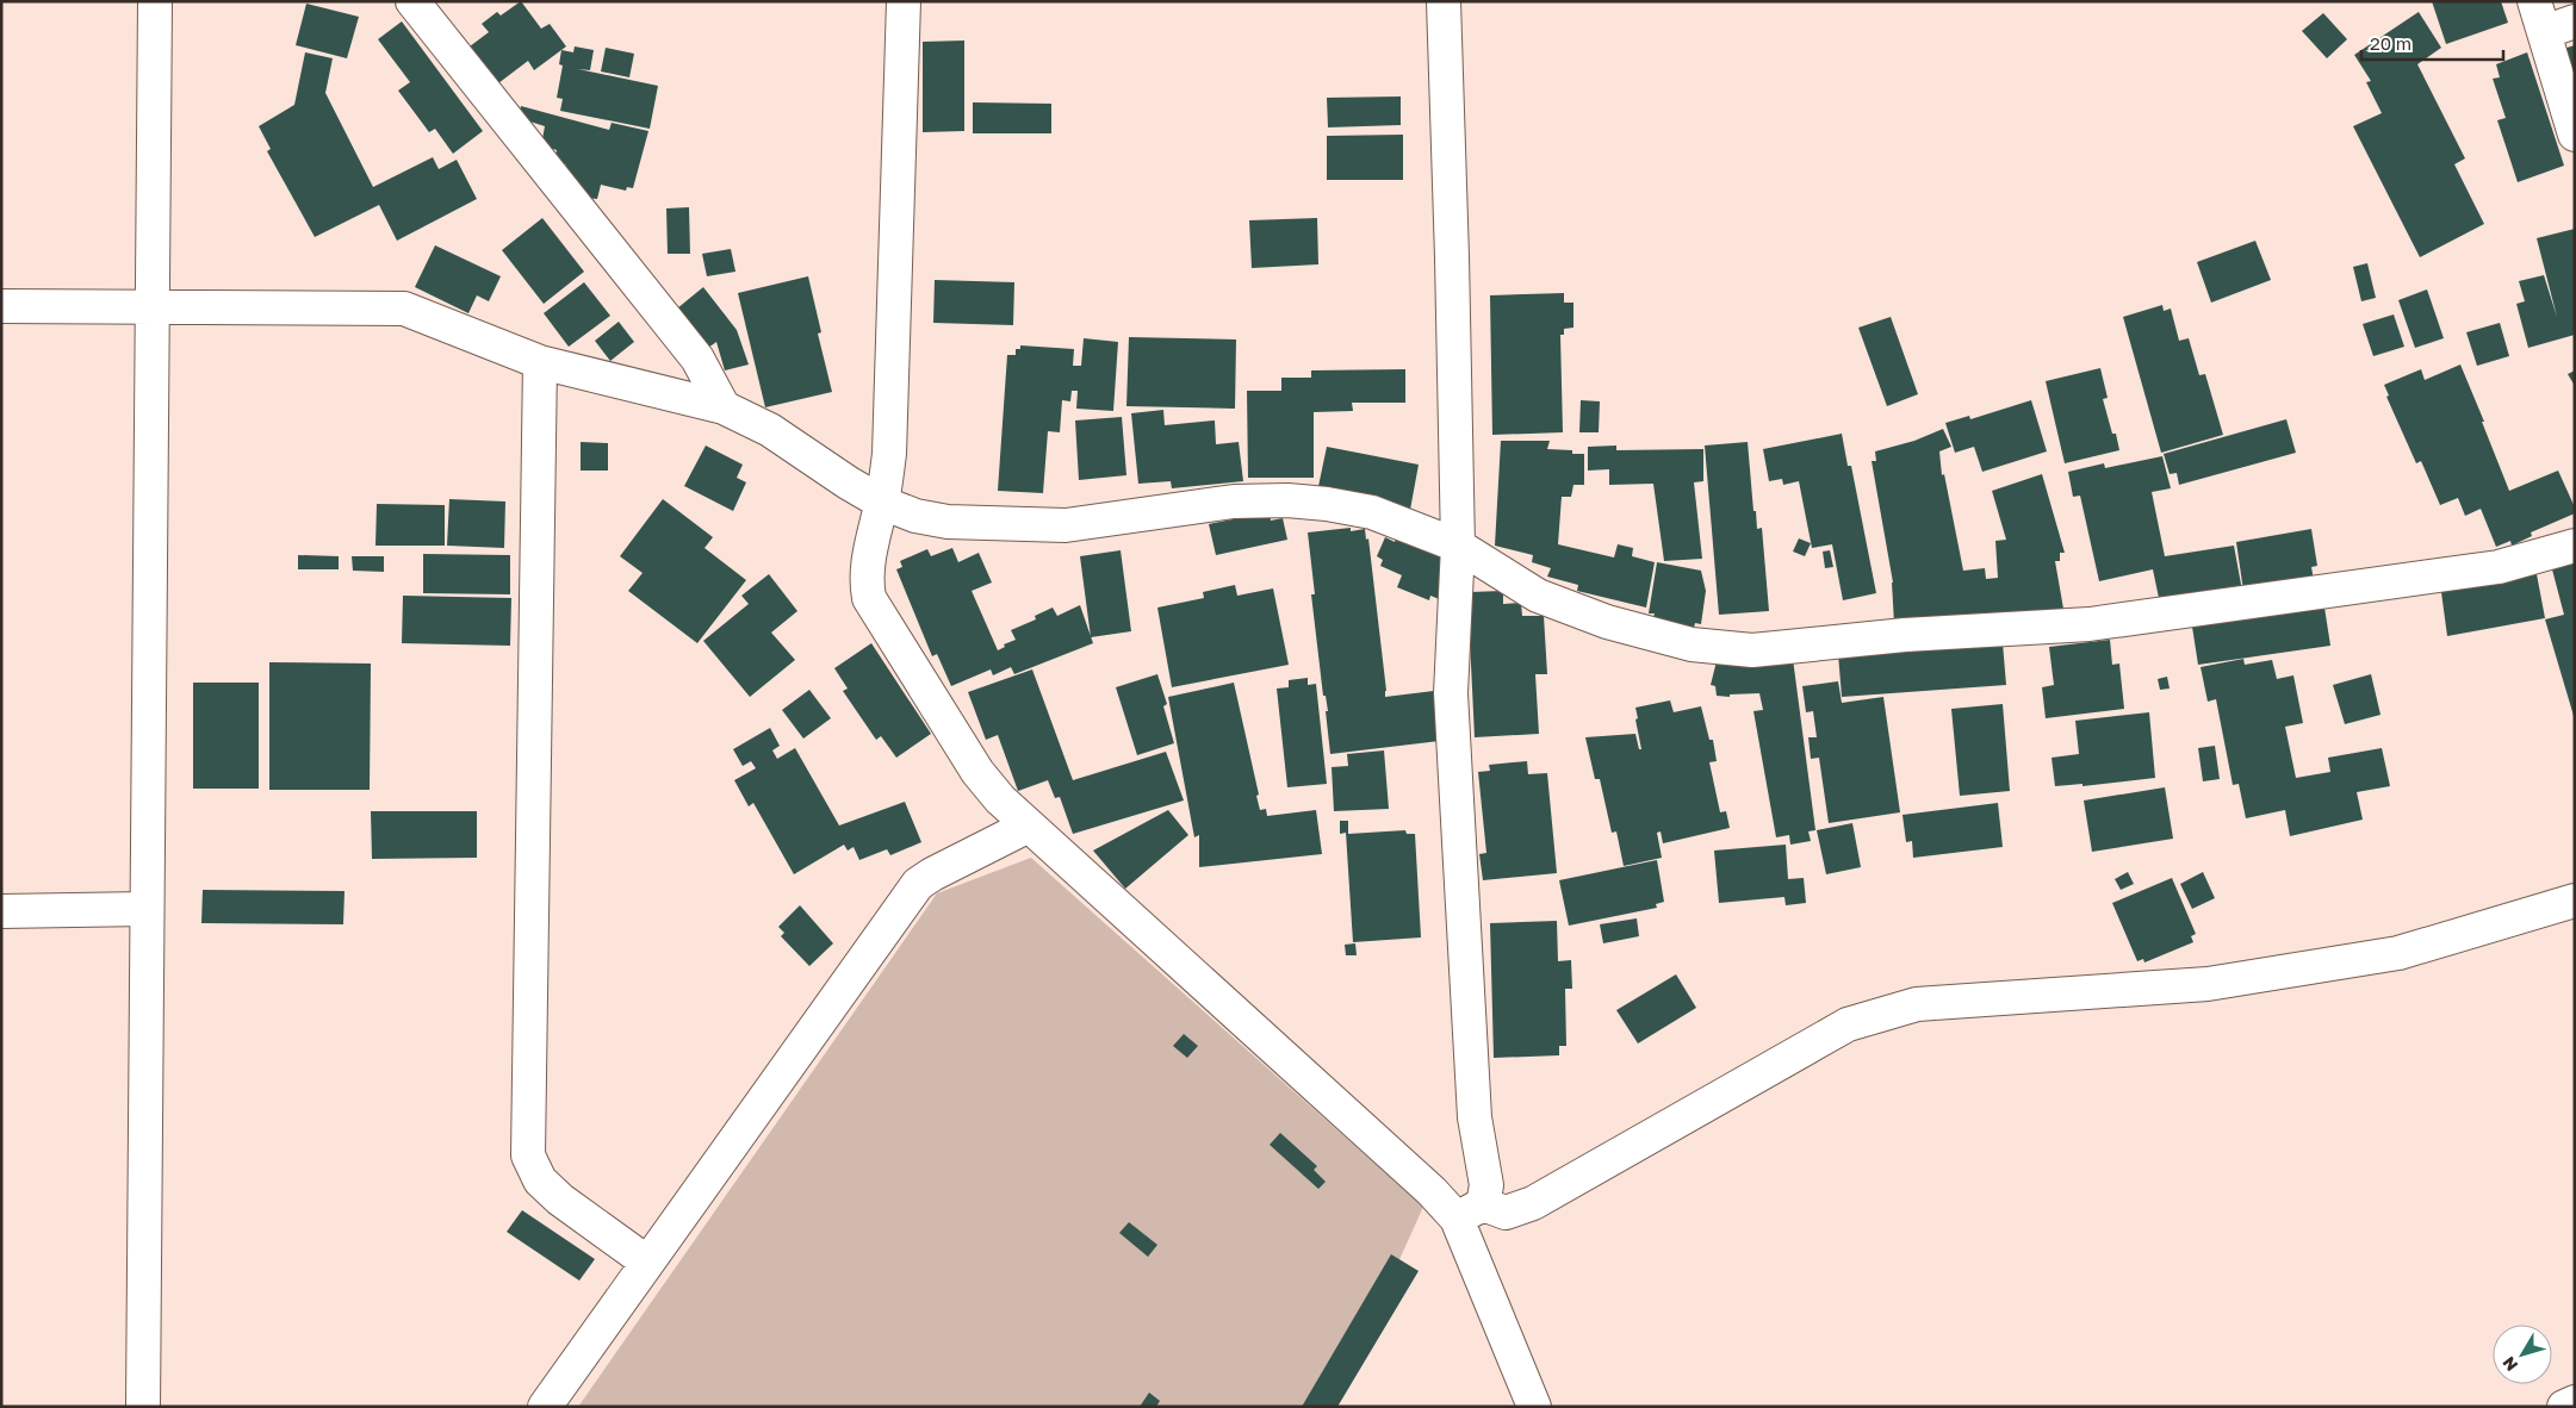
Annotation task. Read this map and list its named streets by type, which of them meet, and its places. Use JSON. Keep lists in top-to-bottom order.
{
  "scale_bar": "20 m",
  "north": "bottom left"
}
